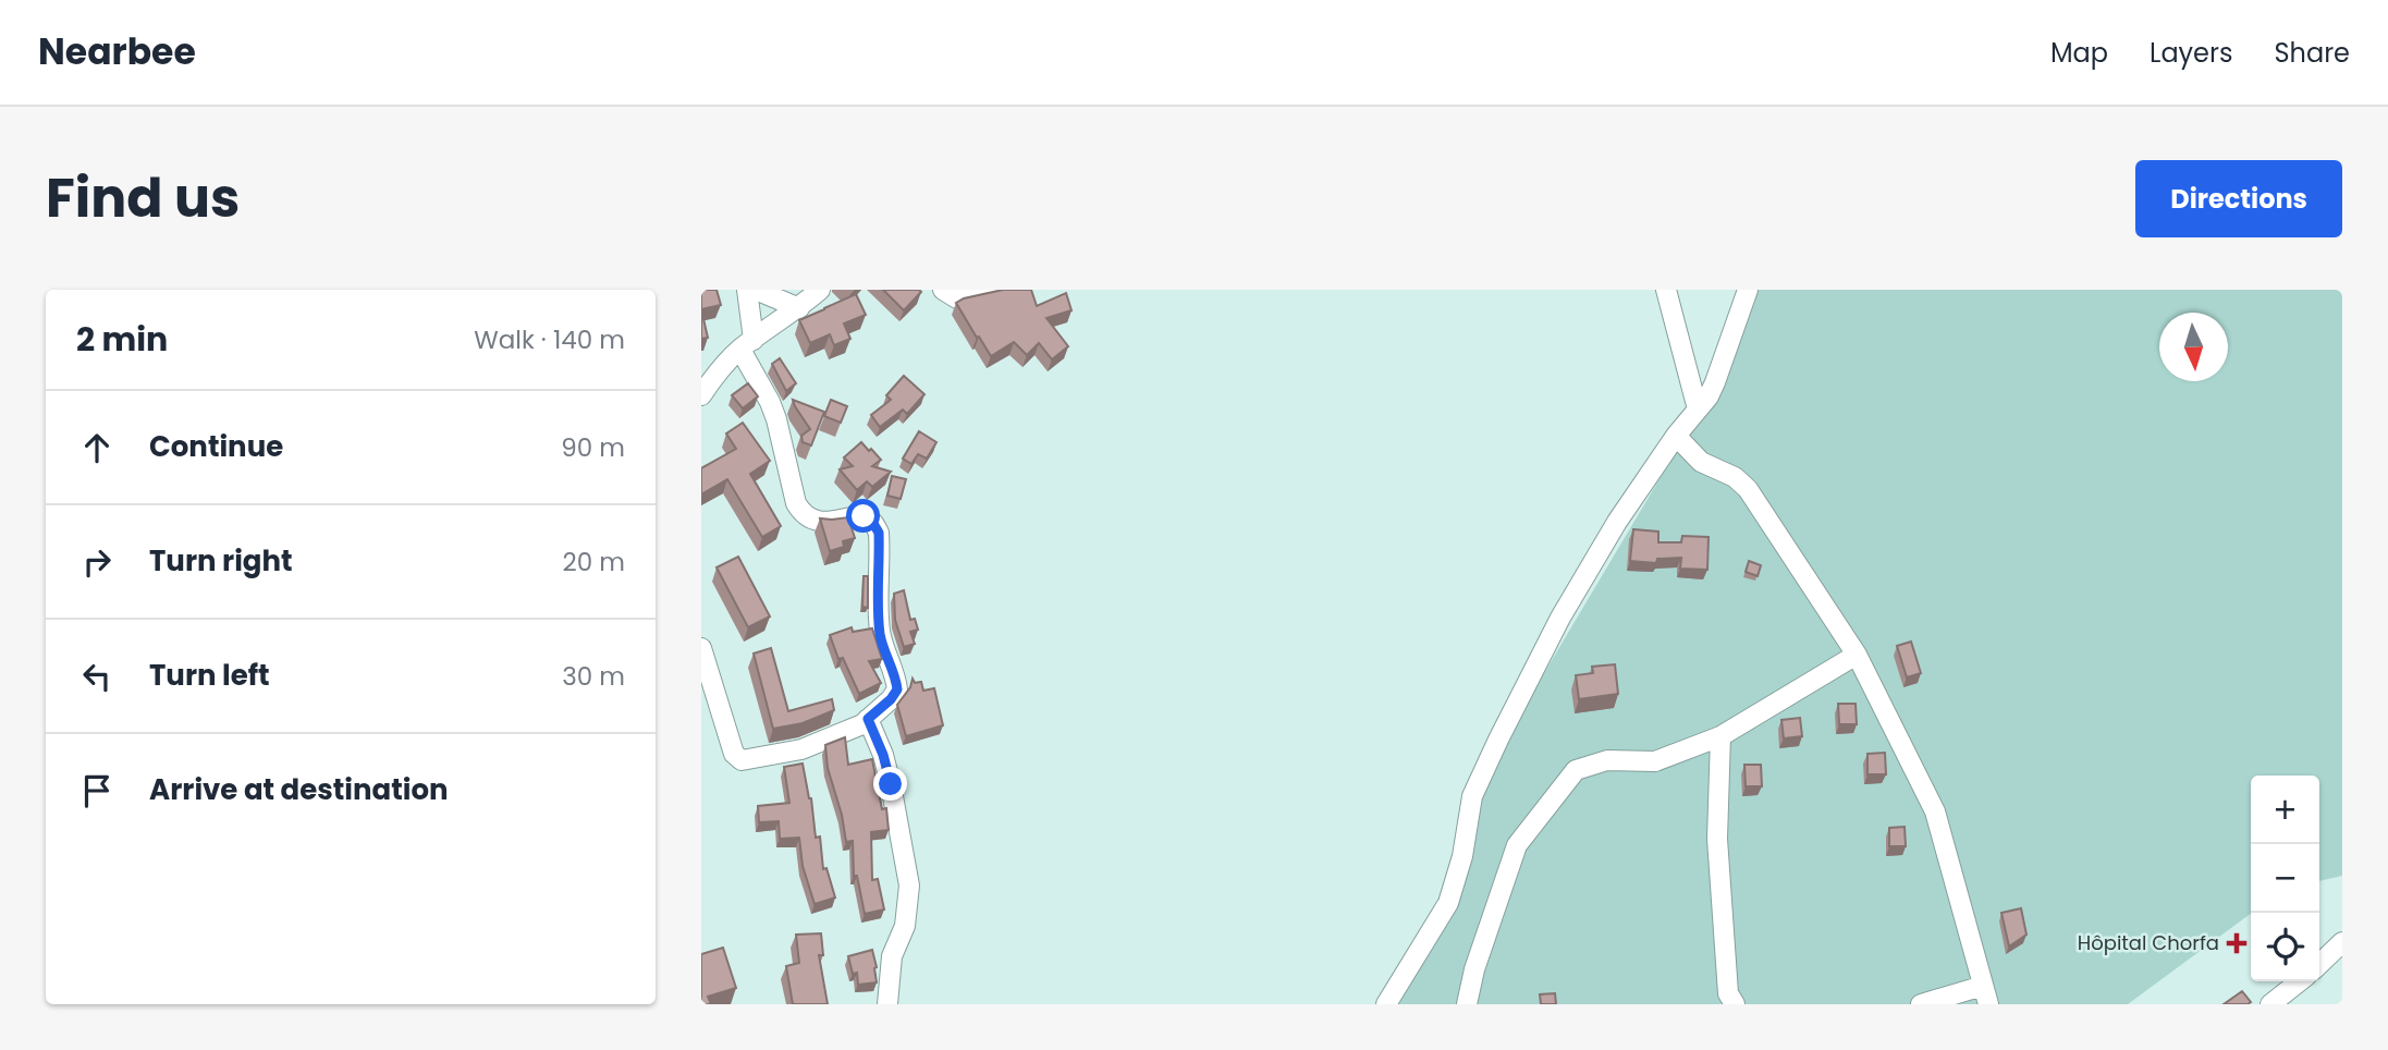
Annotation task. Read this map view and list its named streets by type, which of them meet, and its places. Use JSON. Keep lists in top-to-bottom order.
{
  "places": {
    "health": ["Hôpital Chorfa"]
  },
  "north": "bottom",
  "page": {
    "header": "Nearbee",
    "nav": ["Map", "Layers", "Share"],
    "title": "Find us",
    "buttons": "Directions",
    "heading": ["2 min", "Walk · 140 m"],
    "list": [
      ["Continue", "90 m"],
      ["Turn right", "20 m"],
      ["Turn left", "30 m"],
      "Arrive at destination"
    ],
    "map_buttons": ["+", "−"]
  }
}
